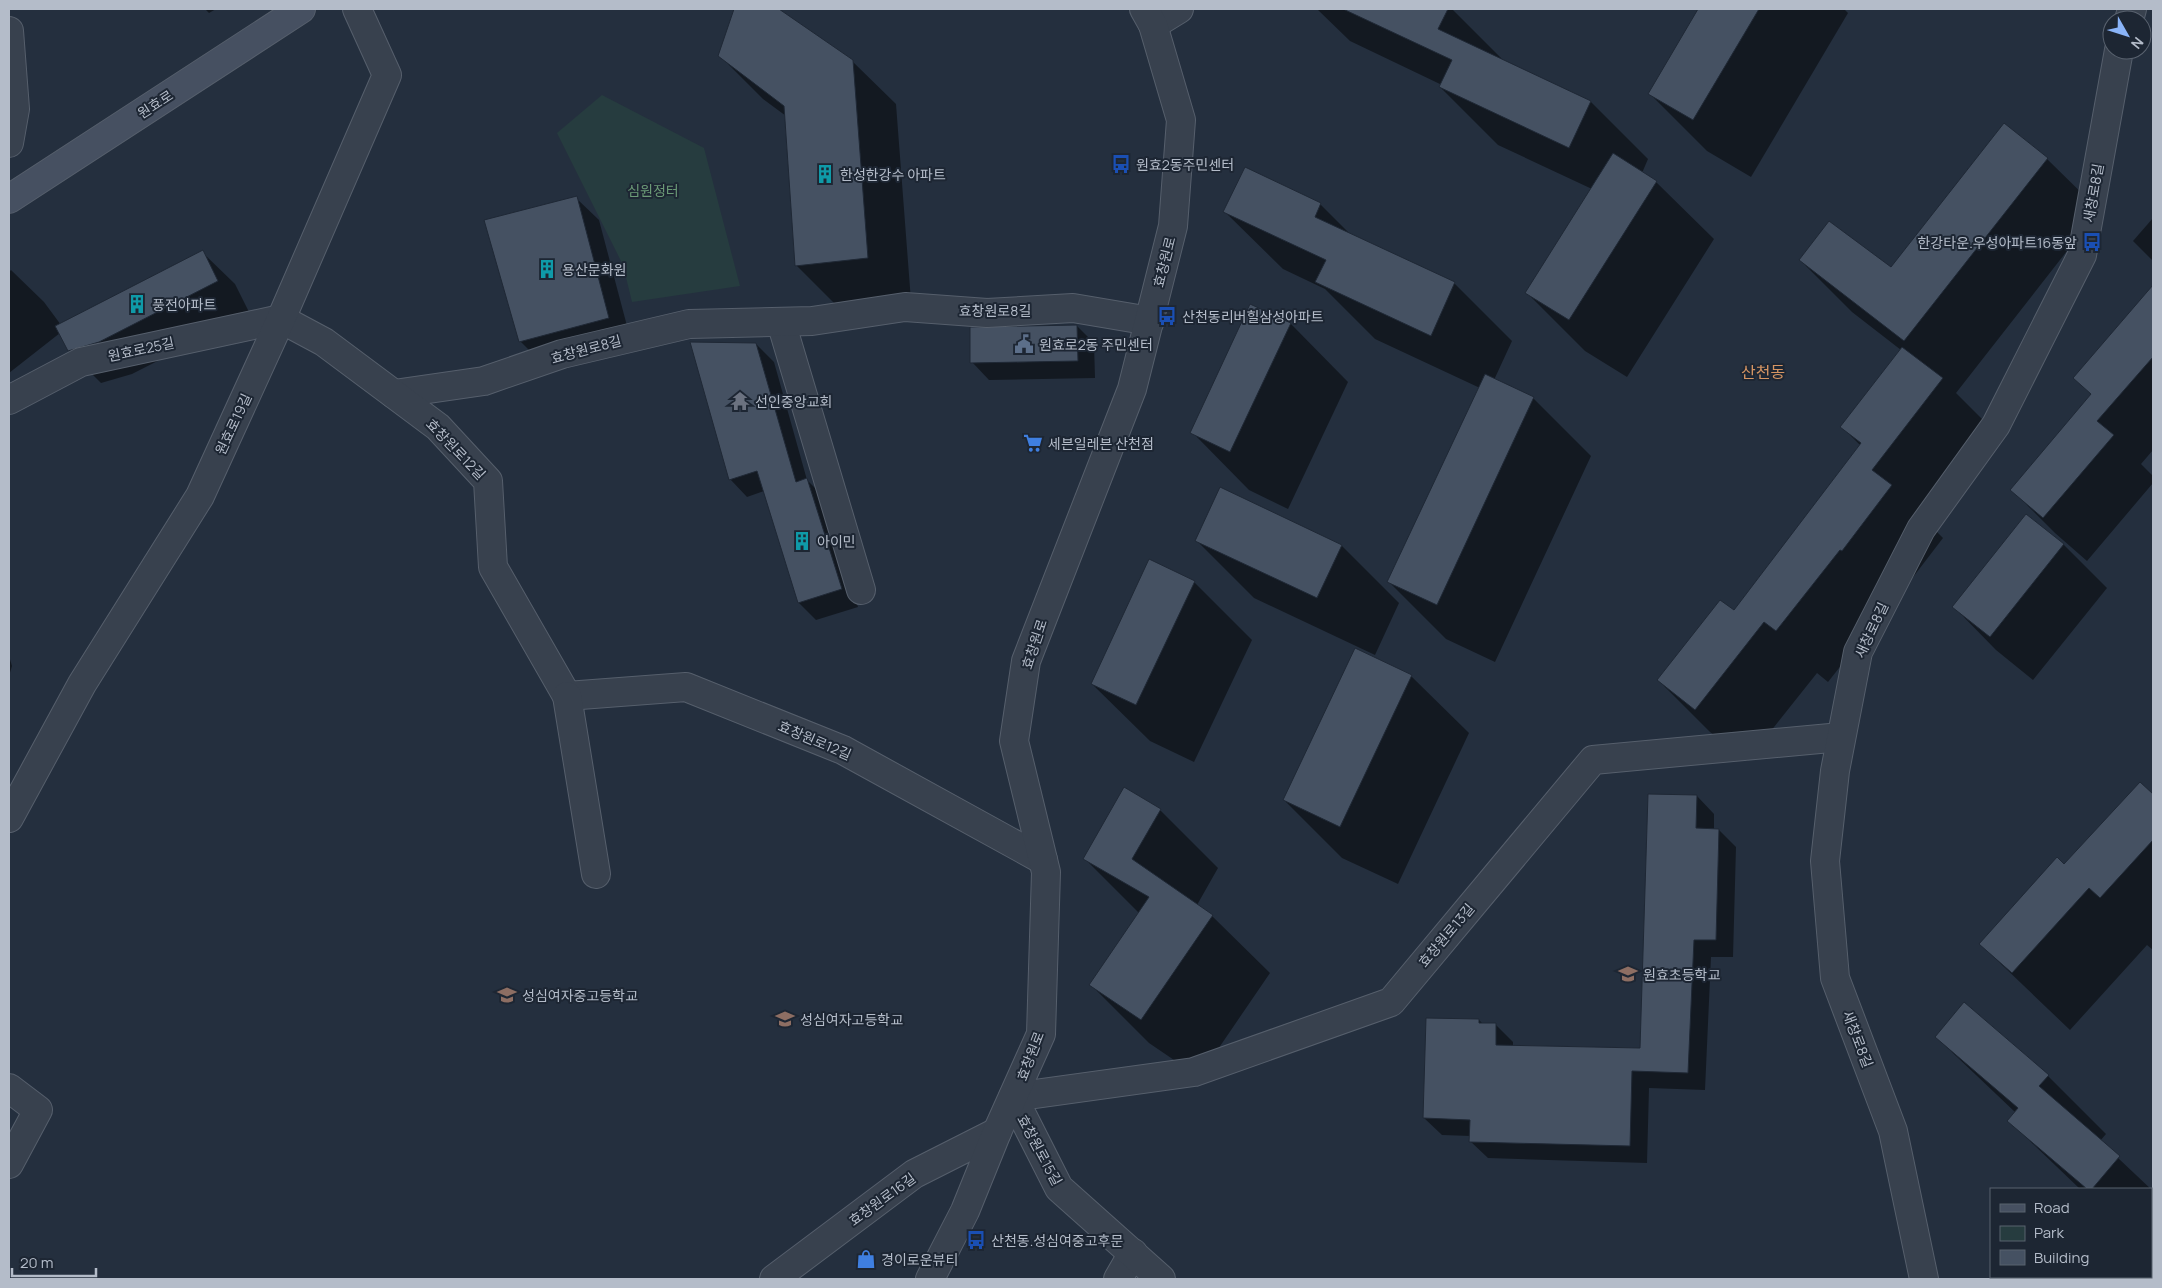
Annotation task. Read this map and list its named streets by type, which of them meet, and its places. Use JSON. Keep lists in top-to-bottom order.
{
  "streets": {
    "main road": ["원효로"],
    "street": [
      "새창로8길",
      "효창원로",
      "효창원로8길",
      "원효로25길",
      "원효로19길",
      "효창원로12길",
      "효창원로13길",
      "효창원로15길",
      "효창원로16길"
    ]
  },
  "crossings": [
    ["새창로8길", "효창원로13길"],
    ["효창원로", "효창원로8길"],
    ["효창원로", "효창원로12길"],
    ["효창원로", "효창원로13길"],
    ["효창원로", "효창원로15길"],
    ["효창원로", "효창원로16길"],
    ["효창원로8길", "효창원로12길"],
    ["원효로25길", "원효로19길"],
    ["원효로25길", "효창원로12길"],
    ["원효로19길", "효창원로12길"],
    ["효창원로13길", "효창원로15길"]
  ],
  "districts": ["산천동"],
  "parks": ["심원정터"],
  "places": {
    "bus stop": [
      "원효2동주민센터",
      "한강타운.우성아파트16동앞",
      "산천동리버힐삼성아파트",
      "산천동.성심여중고후문"
    ],
    "building": [
      "한성한강수 아파트",
      "용산문화원",
      "풍전아파트",
      "아이민"
    ],
    "public building": ["원효로2동 주민센터"],
    "temple": ["선인중앙교회"],
    "supermarket": ["세븐일레븐 산천점"],
    "school or university": ["원효초등학교", "성심여자중고등학교", "성심여자고등학교"],
    "shop": ["경이로운뷰티"]
  },
  "legend": ["Road", "Park", "Building"],
  "scale_bar": "20 m",
  "north": "bottom right"
}
